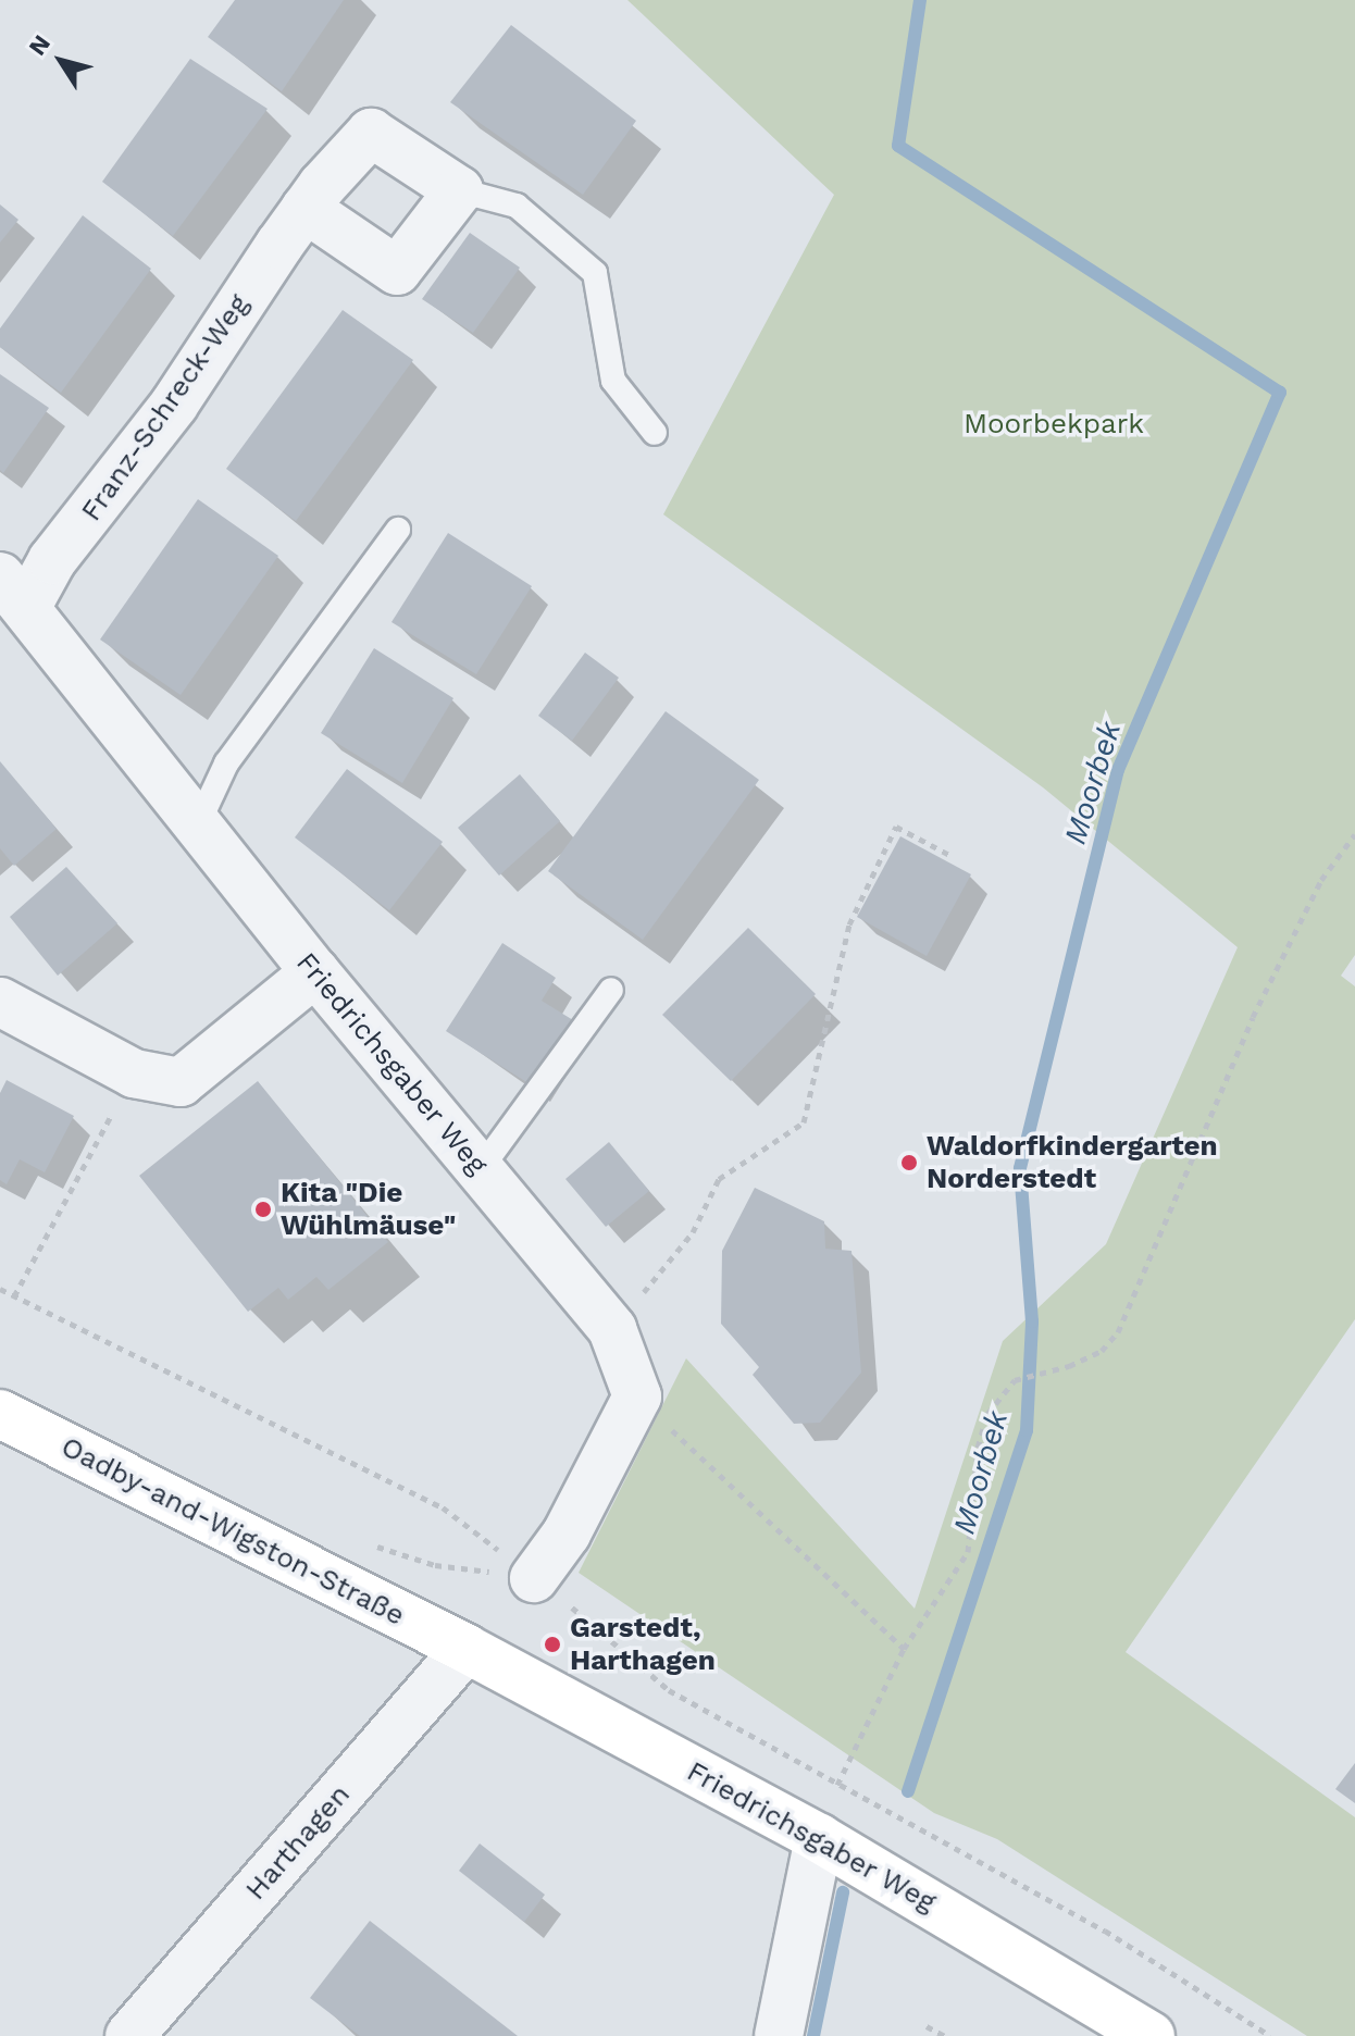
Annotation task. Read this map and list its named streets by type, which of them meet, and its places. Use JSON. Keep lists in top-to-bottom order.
{
  "streets": {
    "main road": ["Friedrichsgaber Weg", "Oadby-and-Wigston-Straße"],
    "street": ["Franz-Schreck-Weg", "Harthagen"]
  },
  "crossings": [
    ["Franz-Schreck-Weg", "Friedrichsgaber Weg"],
    ["Friedrichsgaber Weg", "Oadby-and-Wigston-Straße"],
    ["Friedrichsgaber Weg", "Harthagen"],
    ["Oadby-and-Wigston-Straße", "Harthagen"]
  ],
  "water": ["Moorbek"],
  "parks": ["Moorbekpark"],
  "places": ["Waldorfkindergarten Norderstedt", "Kita \"Die Wühlmäuse\"", "Garstedt, Harthagen"],
  "north": "top left"
}
